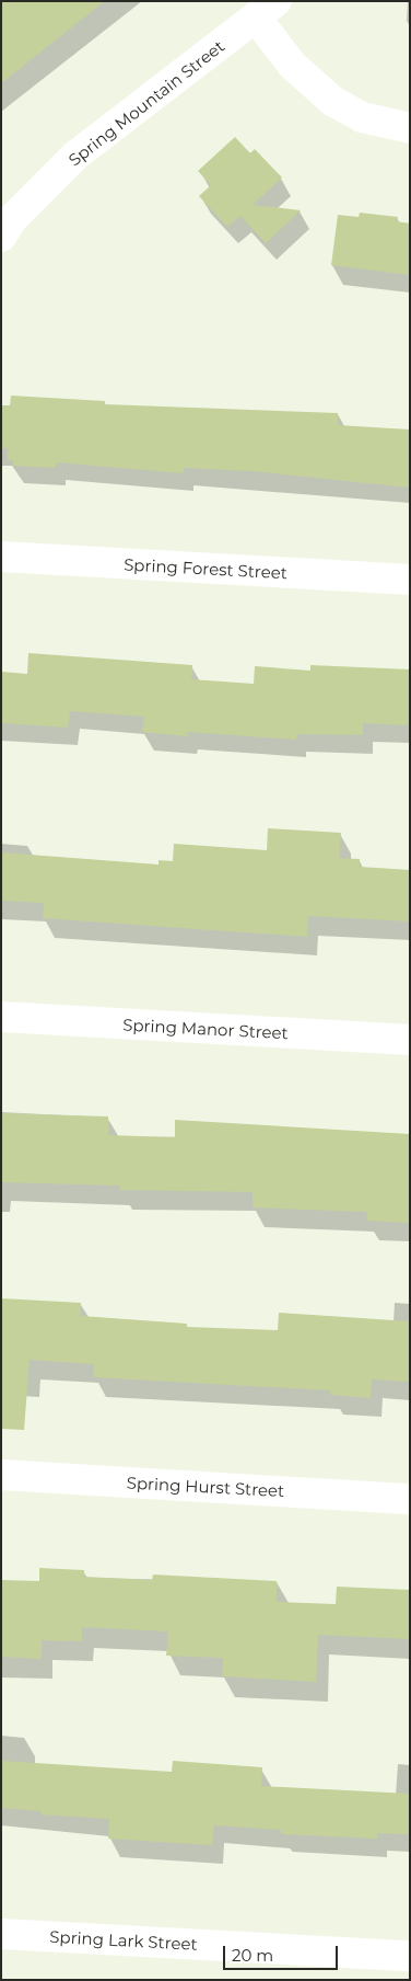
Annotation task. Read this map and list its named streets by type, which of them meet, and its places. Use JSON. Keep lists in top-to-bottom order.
{
  "streets": {
    "street": [
      "Spring Mountain Street",
      "Spring Forest Street",
      "Spring Manor Street",
      "Spring Hurst Street",
      "Spring Lark Street"
    ]
  },
  "scale_bar": "20 m"
}
